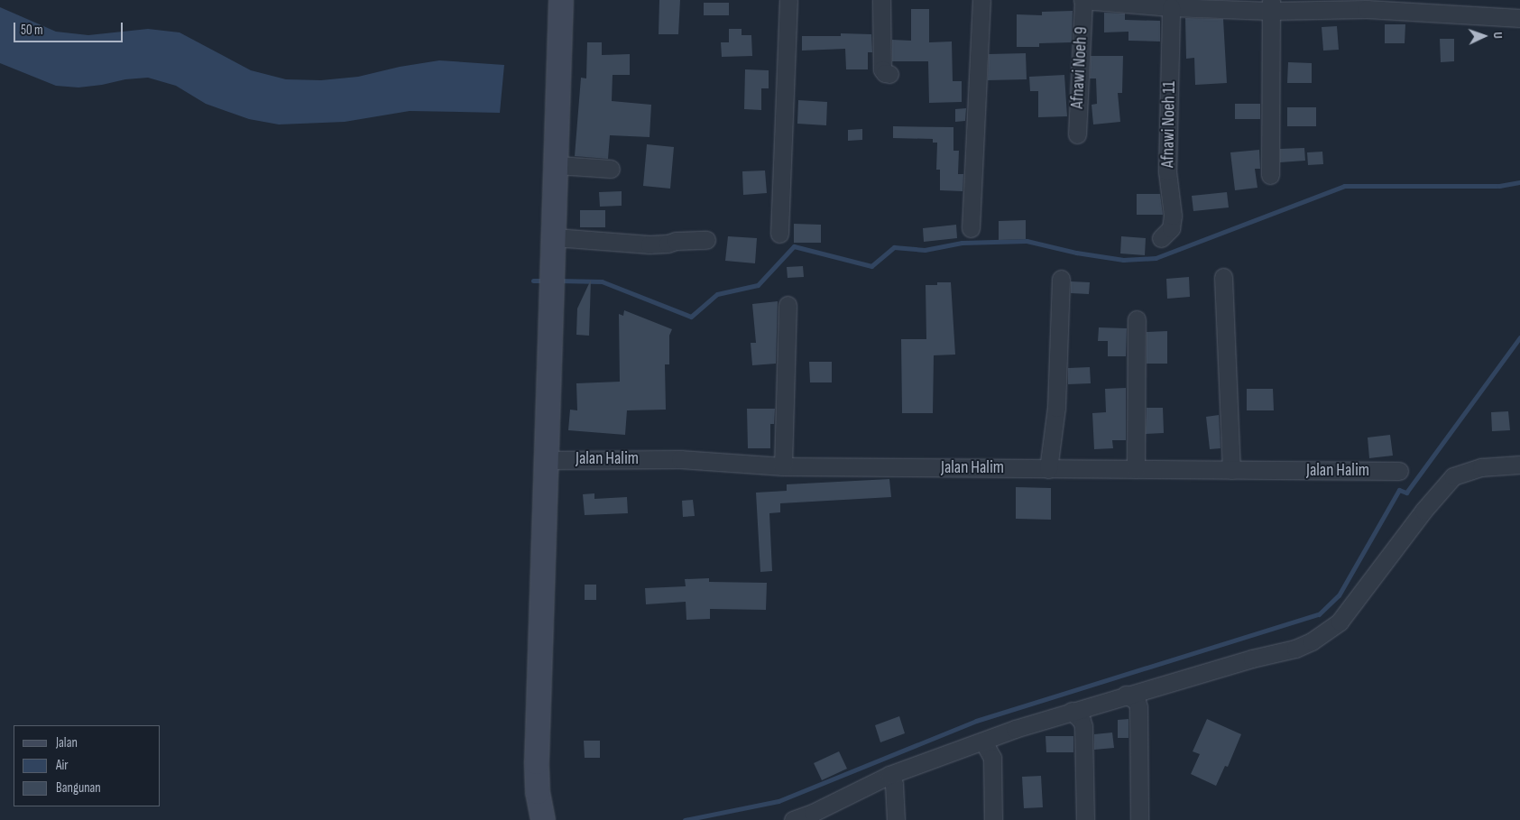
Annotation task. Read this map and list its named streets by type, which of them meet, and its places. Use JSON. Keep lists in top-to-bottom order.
{
  "streets": {
    "street": ["Afnawi Noeh 9", "Afnawi Noeh 11", "Jalan Halim"]
  },
  "legend": ["Jalan", "Air", "Bangunan"],
  "scale_bar": "50 m",
  "north": "right"
}
